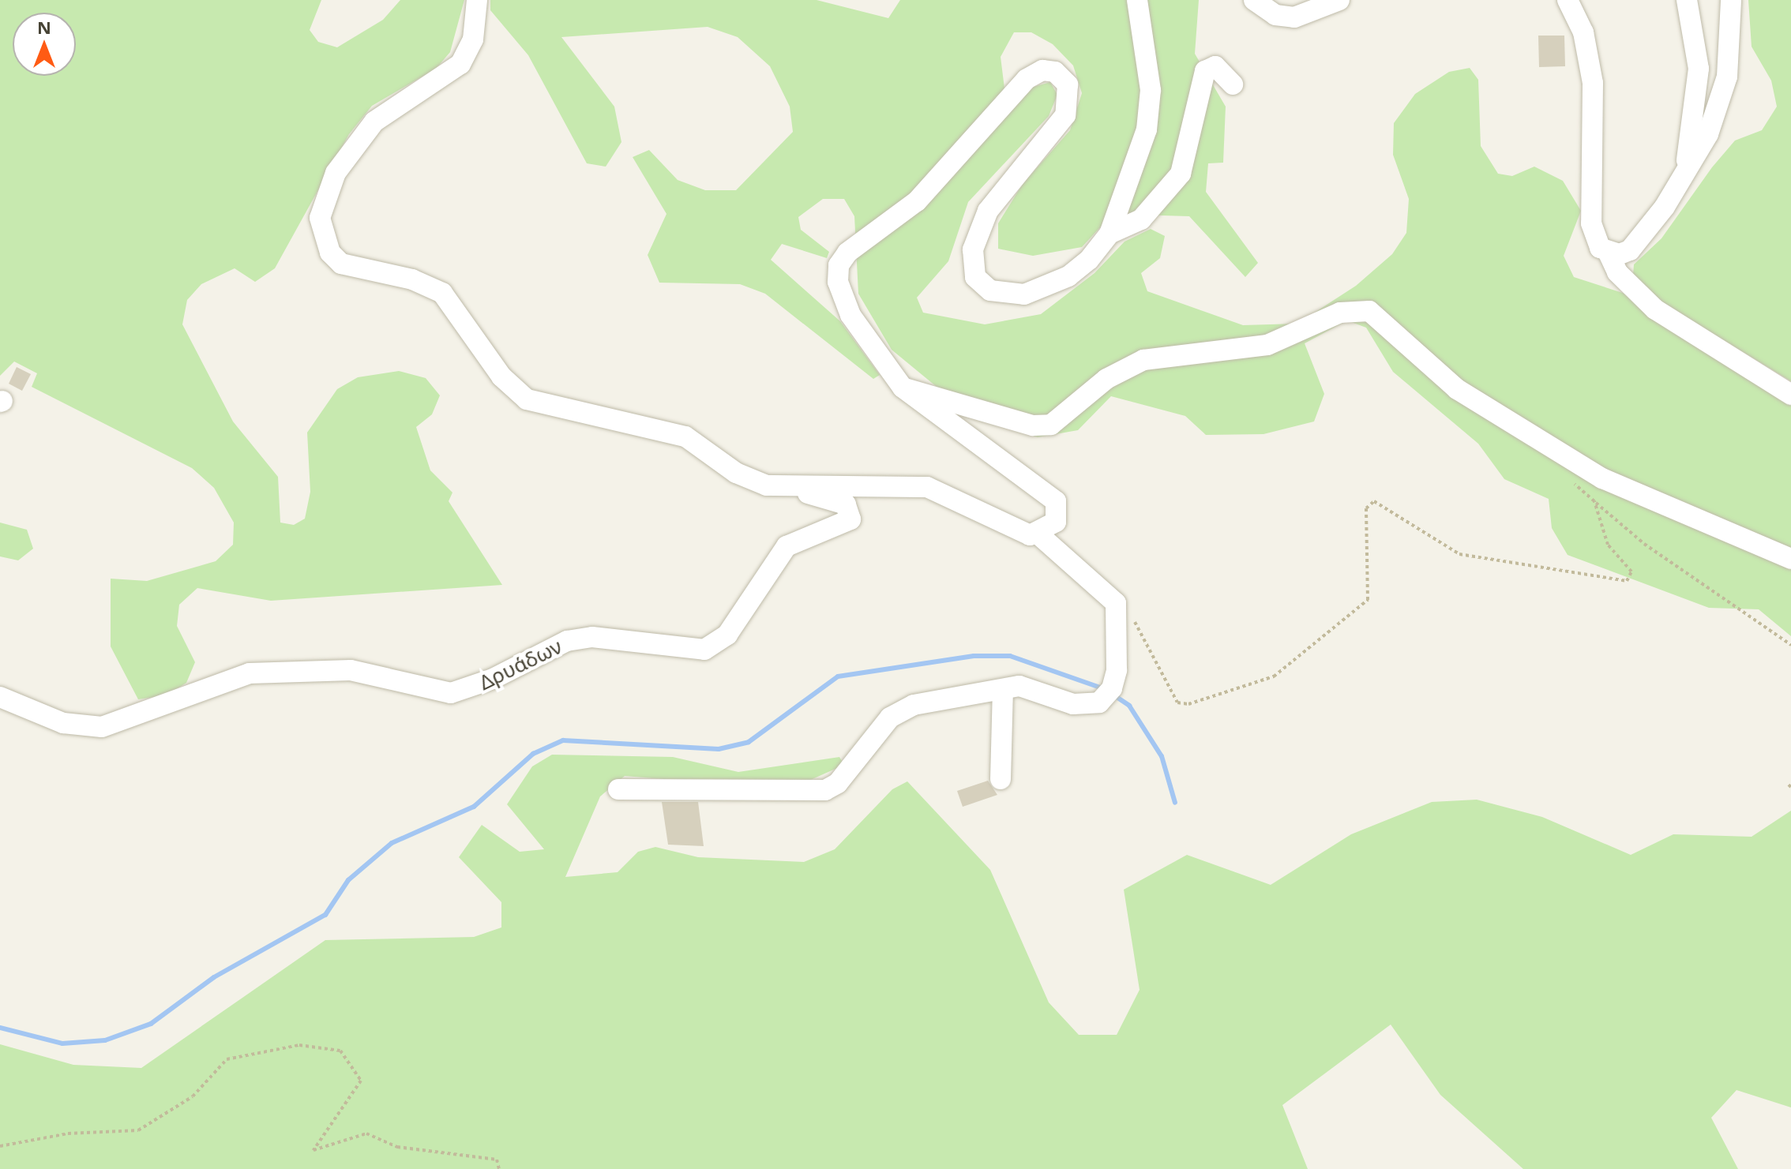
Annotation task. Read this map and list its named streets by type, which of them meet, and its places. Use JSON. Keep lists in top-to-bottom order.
{
  "streets": {
    "street": ["Δρυάδων"]
  },
  "north": "top"
}
